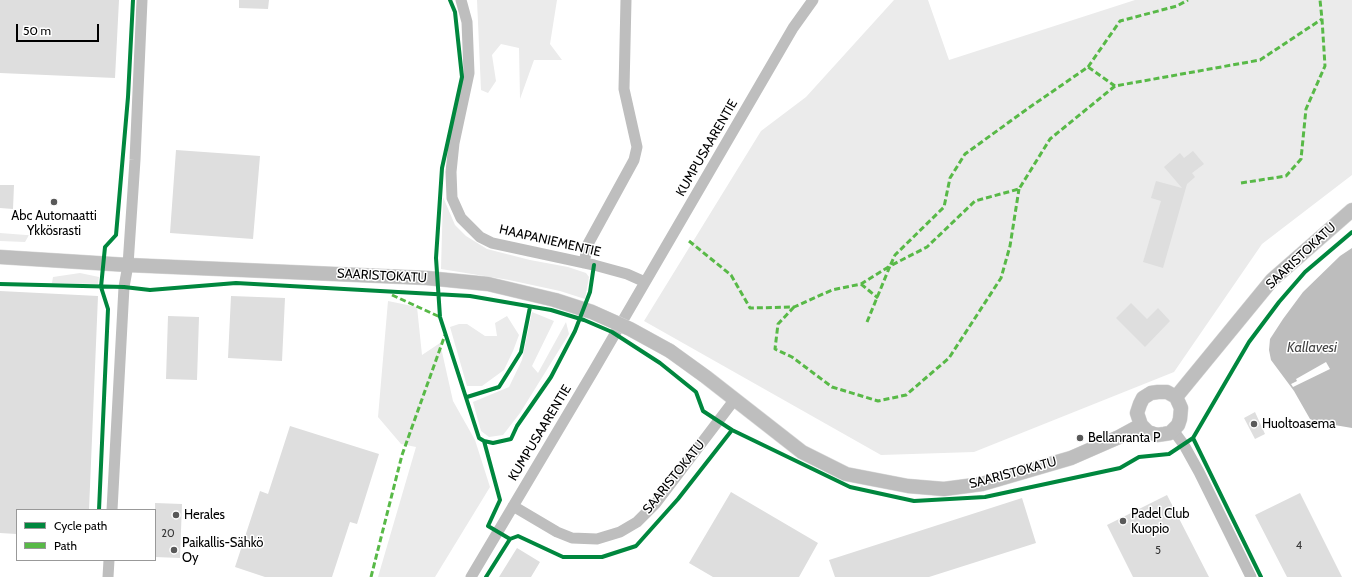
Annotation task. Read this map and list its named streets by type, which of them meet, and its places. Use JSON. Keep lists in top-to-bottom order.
{
  "streets": {
    "main road": ["SAARISTOKATU"],
    "street": ["KUMPUSAARENTIE", "HAAPANIEMENTIE"]
  },
  "crossings": [
    ["KUMPUSAARENTIE", "HAAPANIEMENTIE"],
    ["KUMPUSAARENTIE", "SAARISTOKATU"]
  ],
  "water": ["Kallavesi"],
  "places": [
    "Abc Automaatti Ykkösrasti",
    "Huoltoasema",
    "Bellanranta P",
    "Herales",
    "Padel Club Kuopio",
    "Paikallis-Sähkö Oy"
  ],
  "house_numbers": ["20", "4", "5"],
  "legend": ["Cycle path", "Path"],
  "scale_bar": "50 m"
}
